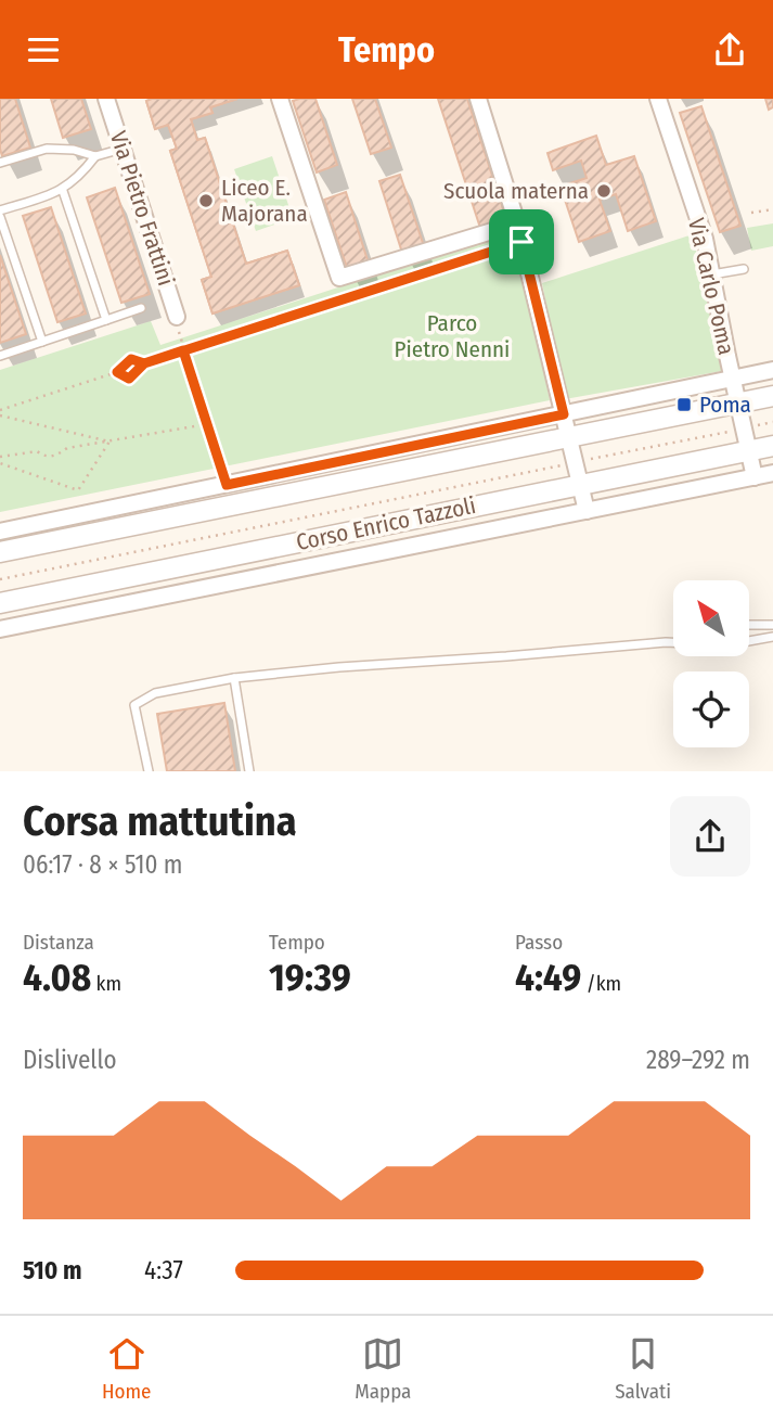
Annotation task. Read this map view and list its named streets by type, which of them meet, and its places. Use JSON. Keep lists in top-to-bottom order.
{
  "streets": {
    "street": ["Via Pietro Frattini", "Via Carlo Poma", "Corso Enrico Tazzoli"]
  },
  "crossings": [
    ["Via Carlo Poma", "Corso Enrico Tazzoli"]
  ],
  "parks": ["Parco Pietro Nenni"],
  "places": {
    "other": ["Scuola materna", "Liceo E. Majorana"],
    "transit": ["Poma"]
  },
  "north": "top left",
  "page": {
    "header": "Tempo",
    "heading": ["Corsa mattutina", "06:17 · 8 × 510 m"],
    "stats": [
      ["Distanza", "4.08 km"],
      ["Tempo", "19:39"],
      ["Passo", "4:49 /km"]
    ],
    "chart": ["Dislivello", "289–292 m"],
    "list": [
      {
        "name": "510 m",
        "note": "4:37"
      }
    ],
    "tabs": ["Home", "Mappa", "Salvati"]
  }
}
